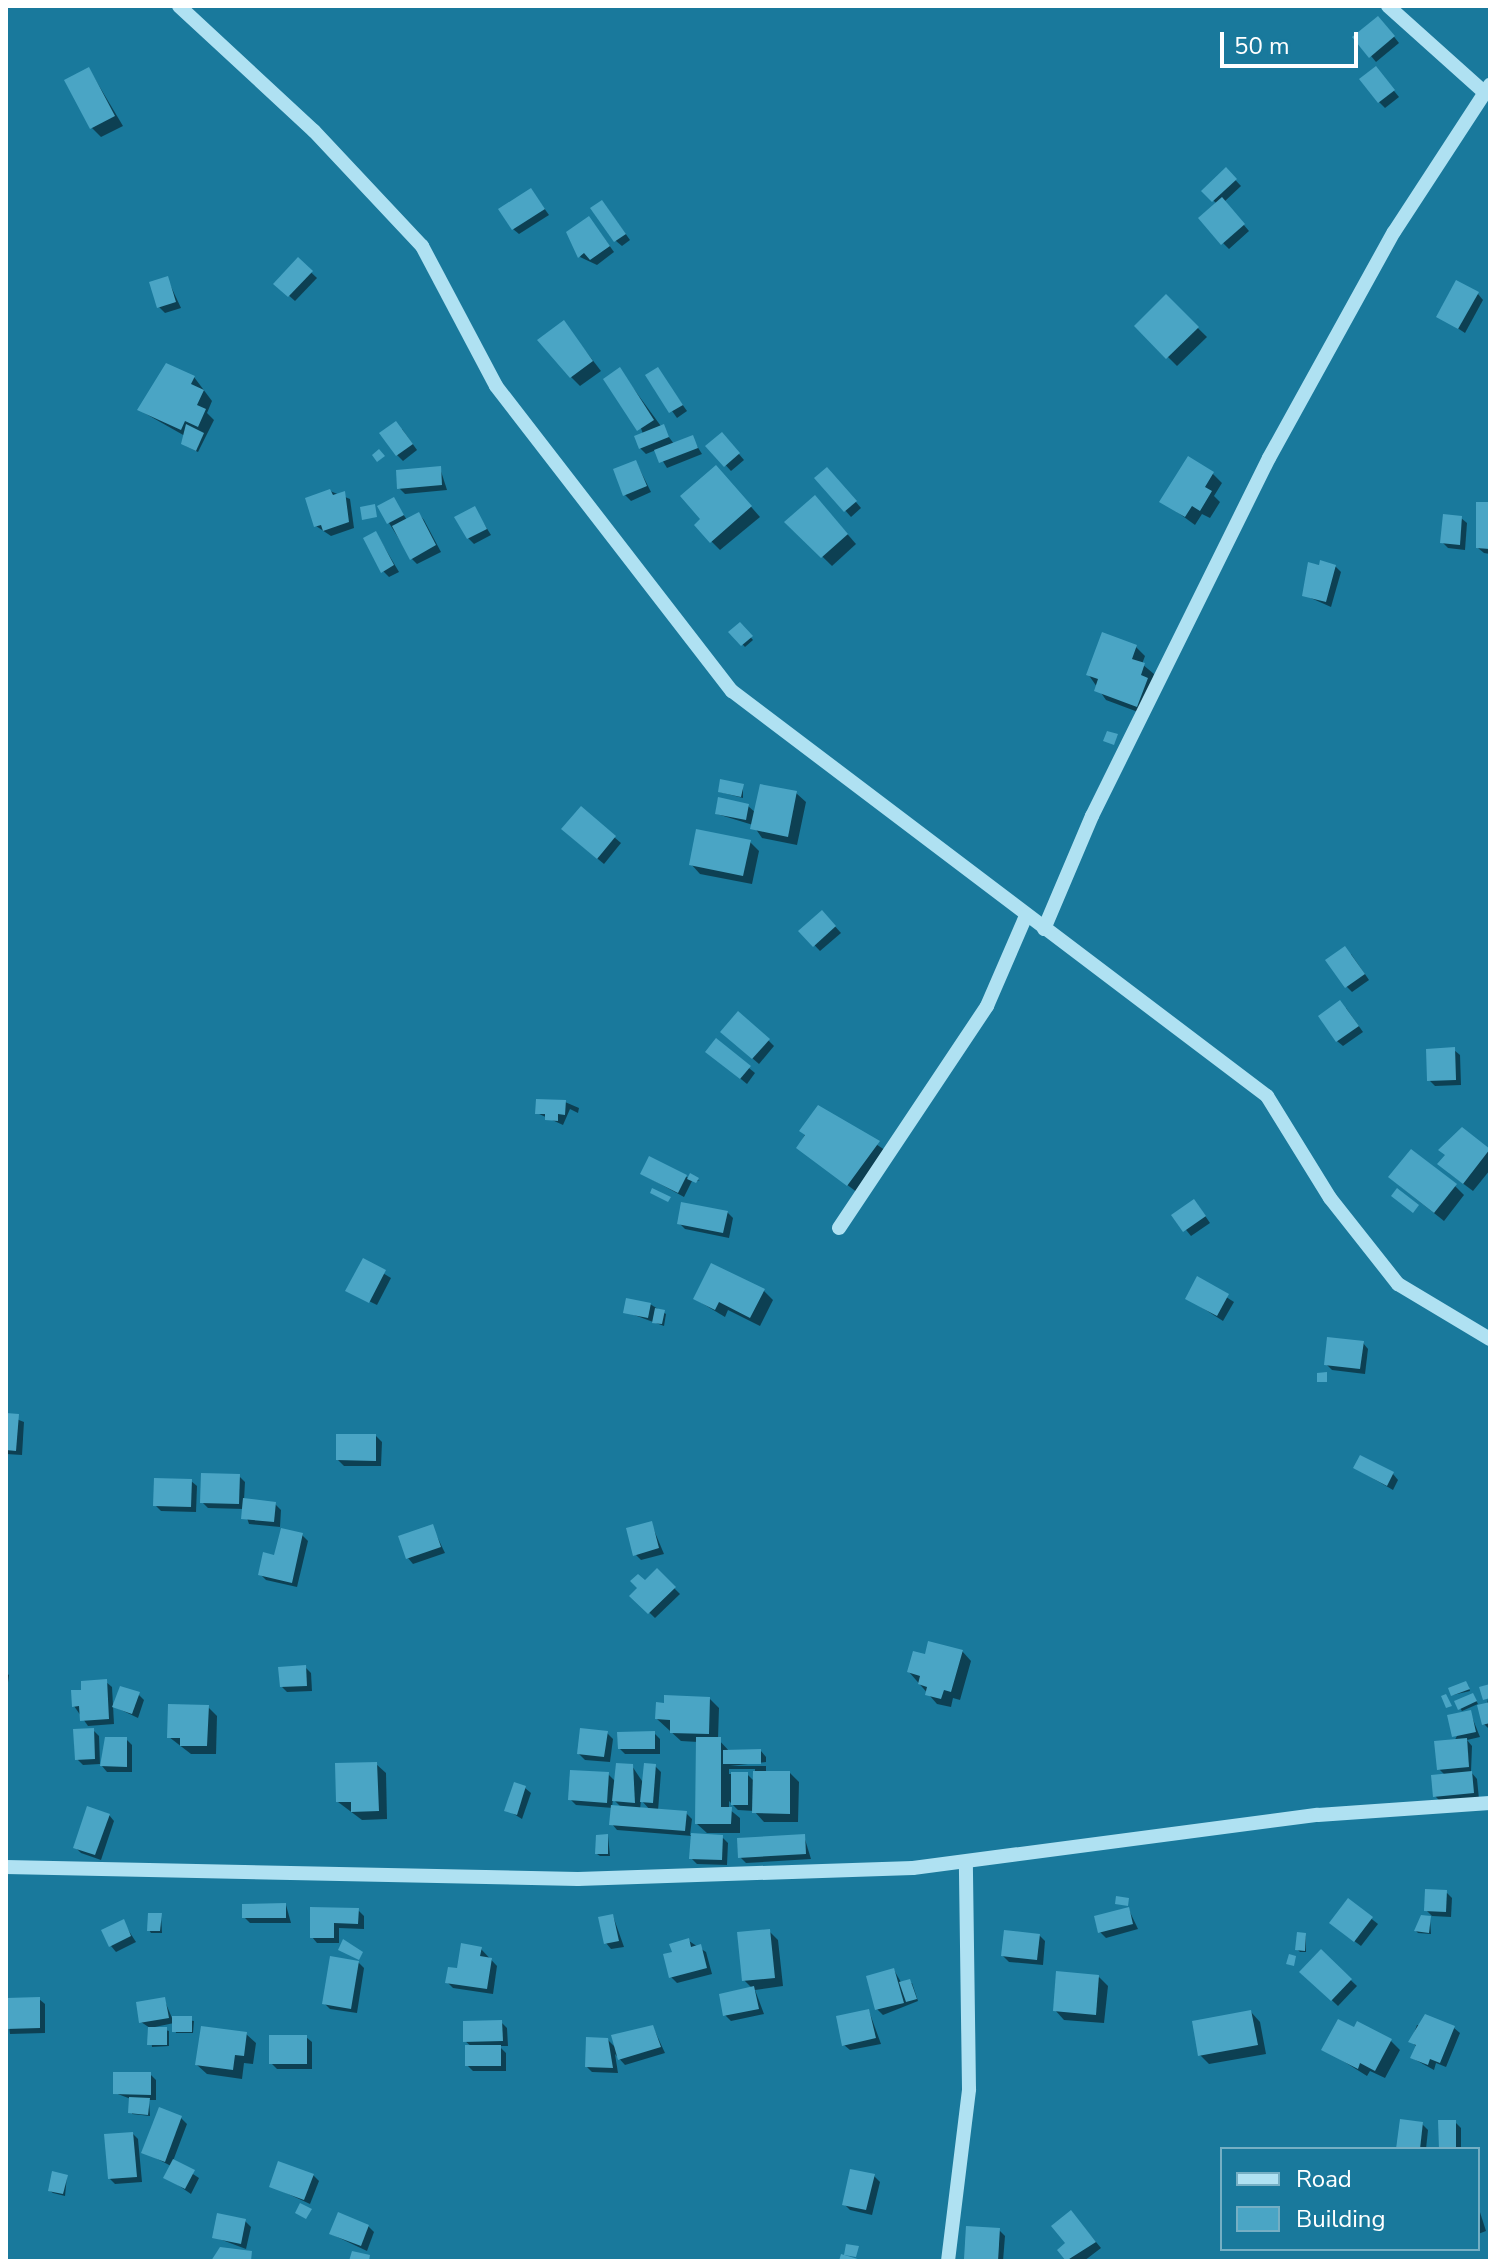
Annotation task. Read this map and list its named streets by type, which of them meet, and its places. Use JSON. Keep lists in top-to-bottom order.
{
  "legend": ["Road", "Building"],
  "scale_bar": "50 m"
}
